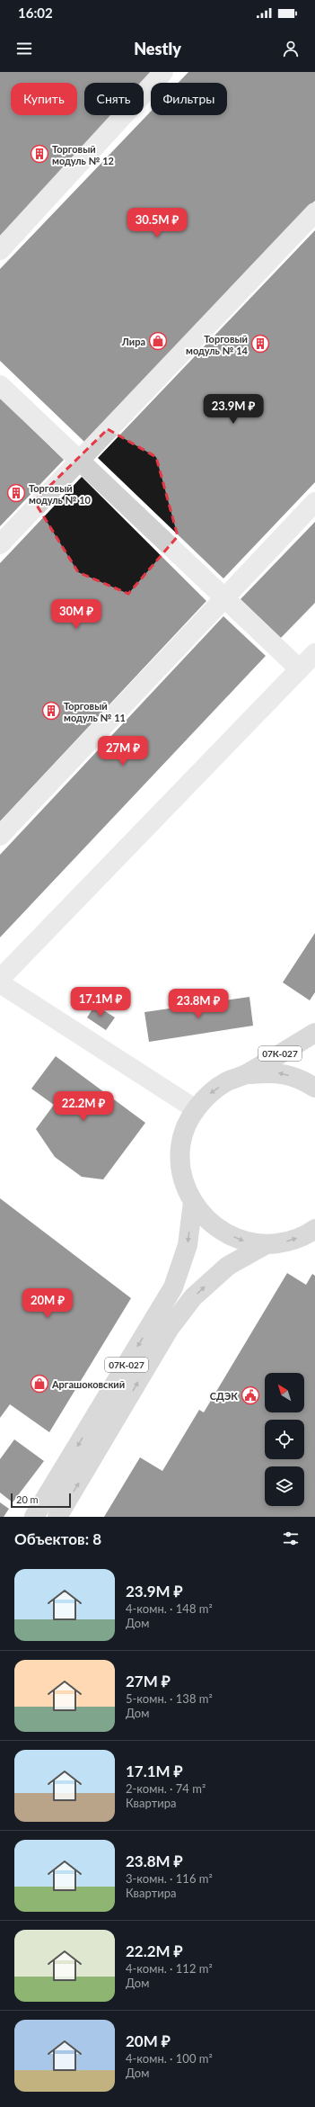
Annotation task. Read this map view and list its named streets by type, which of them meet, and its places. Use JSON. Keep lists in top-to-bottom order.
{
  "streets": {
    "main road": ["07К-027"]
  },
  "places": {
    "building": [
      "Торговый модуль № 12",
      "Торговый модуль № 14",
      "Торговый модуль № 10",
      "Торговый модуль № 11"
    ],
    "shop": ["Лира", "Аргашоковский"],
    "public building": ["СДЭК"]
  },
  "scale_bar": "20 m",
  "north": "top left",
  "page": {
    "status": "16:02",
    "header": "Nestly",
    "chip": ["Купить", "Снять", "Фильтры"],
    "price": [
      "30.5M ₽",
      "23.9M ₽",
      "30M ₽",
      "27M ₽",
      "17.1M ₽",
      "23.8M ₽",
      "22.2M ₽",
      "20M ₽"
    ],
    "scale": "20 m",
    "heading": "Объектов: 8",
    "list": [
      {
        "name": "23.9M ₽",
        "note": "4-комн. · 148 m² · Дом"
      },
      {
        "name": "27M ₽",
        "note": "5-комн. · 138 m² · Дом"
      },
      {
        "name": "17.1M ₽",
        "note": "2-комн. · 74 m² · Квартира"
      },
      {
        "name": "23.8M ₽",
        "note": "3-комн. · 116 m² · Квартира"
      },
      {
        "name": "22.2M ₽",
        "note": "4-комн. · 112 m² · Дом"
      },
      {
        "name": "20M ₽",
        "note": "4-комн. · 100 m² · Дом"
      }
    ]
  }
}
